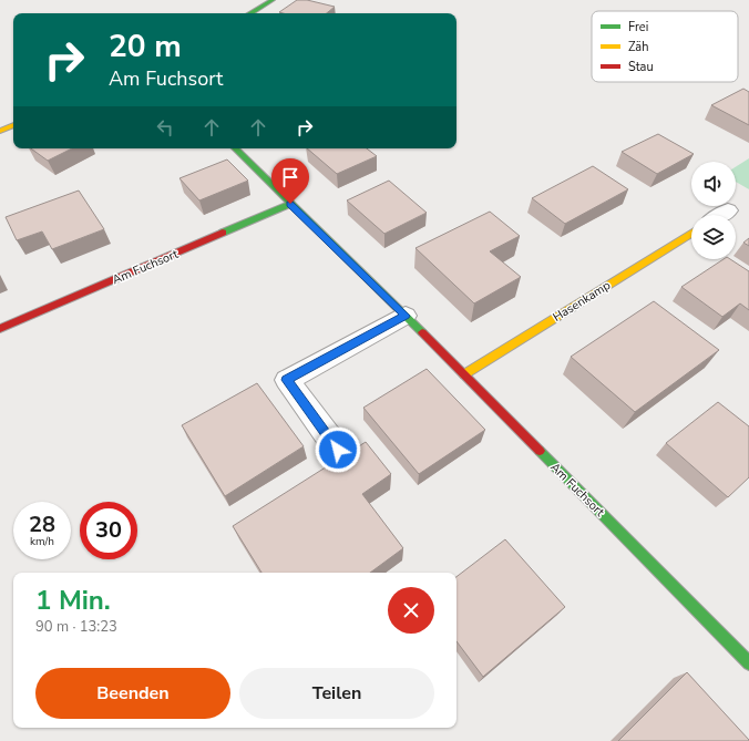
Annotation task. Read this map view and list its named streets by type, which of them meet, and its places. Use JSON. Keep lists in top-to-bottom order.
{
  "streets": {
    "street": ["Am Fuchsort", "Hasenkamp"]
  },
  "crossings": [
    ["Am Fuchsort", "Hasenkamp"]
  ],
  "legend": ["Frei", "Zäh", "Stau"],
  "page": {
    "turn": ["20 m", "Am Fuchsort"],
    "speed": "28 km/h",
    "limit": "30",
    "heading": ["1 Min.", "90 m · 13:23"],
    "buttons": ["Beenden", "Teilen"]
  }
}
